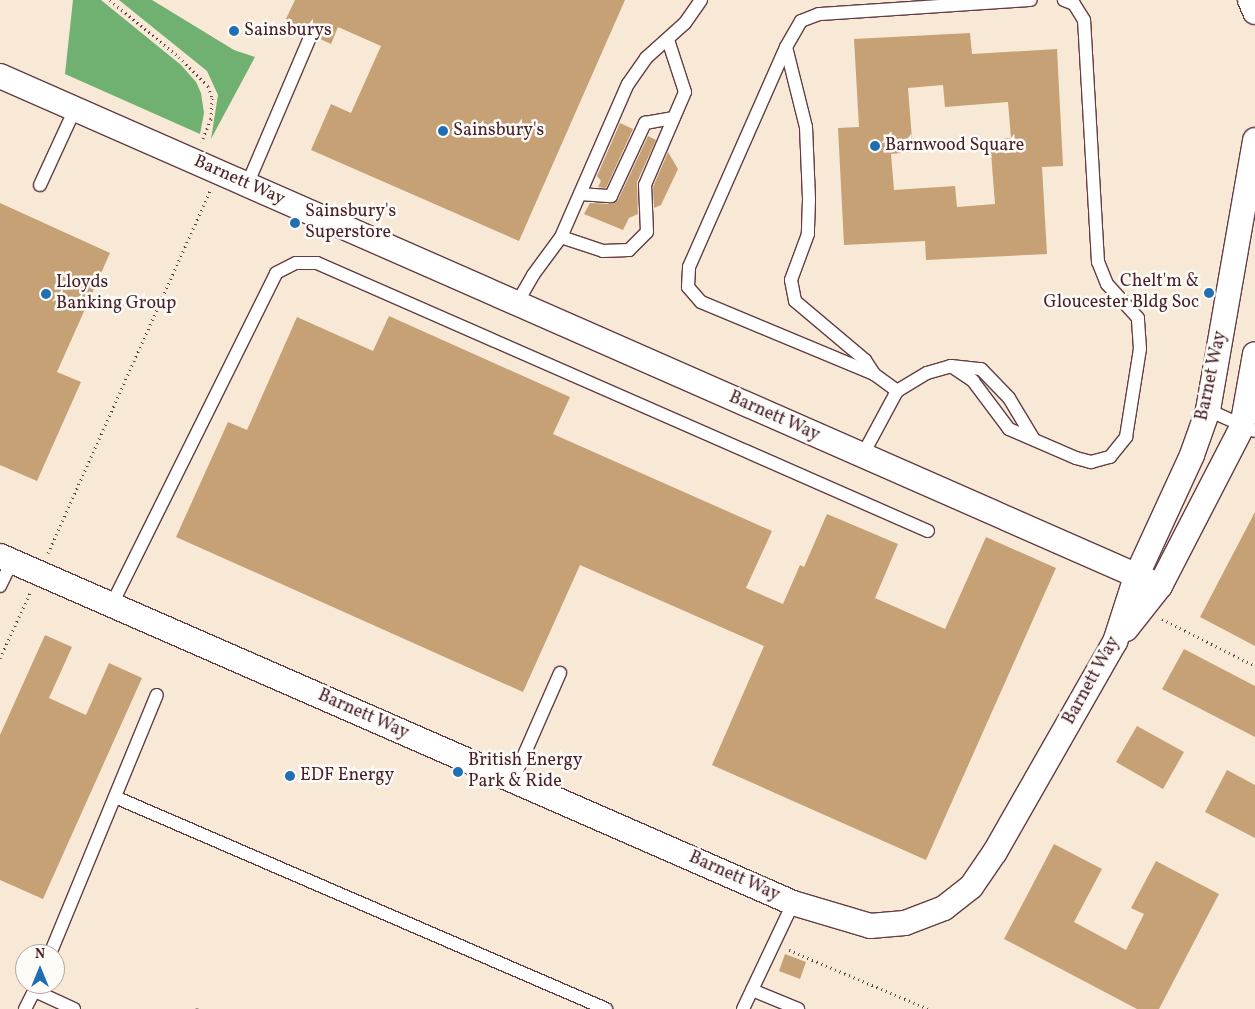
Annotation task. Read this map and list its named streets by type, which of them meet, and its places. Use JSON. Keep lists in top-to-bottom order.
{
  "streets": {
    "street": ["Barnett Way", "Barnet Way"]
  },
  "crossings": [
    ["Barnett Way", "Barnet Way"]
  ],
  "places": [
    "Sainsburys",
    "Sainsbury's",
    "Barnwood Square",
    "Sainsbury's Superstore",
    "Chelt'm & Gloucester Bldg Soc",
    "Lloyds Banking Group",
    "British Energy Park & Ride",
    "EDF Energy"
  ],
  "north": "top"
}
